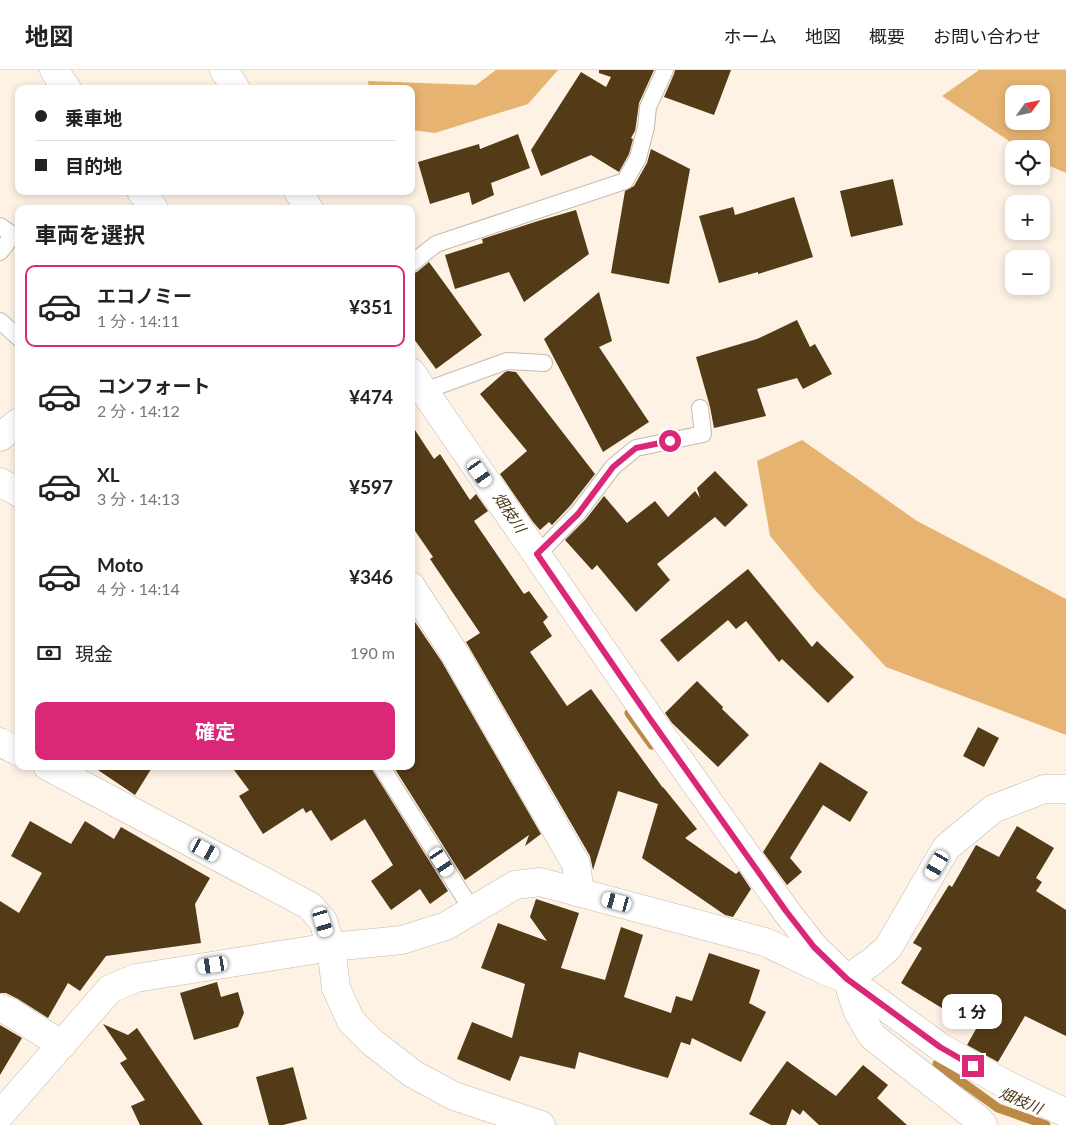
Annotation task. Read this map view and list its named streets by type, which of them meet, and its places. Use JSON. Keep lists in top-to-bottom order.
{
  "water": ["畑枝川"],
  "north": "top right",
  "page": {
    "header": "地図",
    "nav": [
      "ホーム",
      "地図",
      "概要",
      "お問い合わせ"
    ],
    "map_buttons": ["+", "−"],
    "banner": ["乗車地", "目的地"],
    "heading": "車両を選択",
    "list": [
      {
        "name": "エコノミー",
        "note": "1 分 · 14:11",
        "value": "¥351"
      },
      {
        "name": "コンフォート",
        "note": "2 分 · 14:12",
        "value": "¥474"
      },
      {
        "name": "XL",
        "note": "3 分 · 14:13",
        "value": "¥597"
      },
      {
        "name": "Moto",
        "note": "4 分 · 14:14",
        "value": "¥346"
      }
    ],
    "pay": ["現金", "190 m"],
    "buttons": "確定",
    "bubble": "1 分"
  }
}
